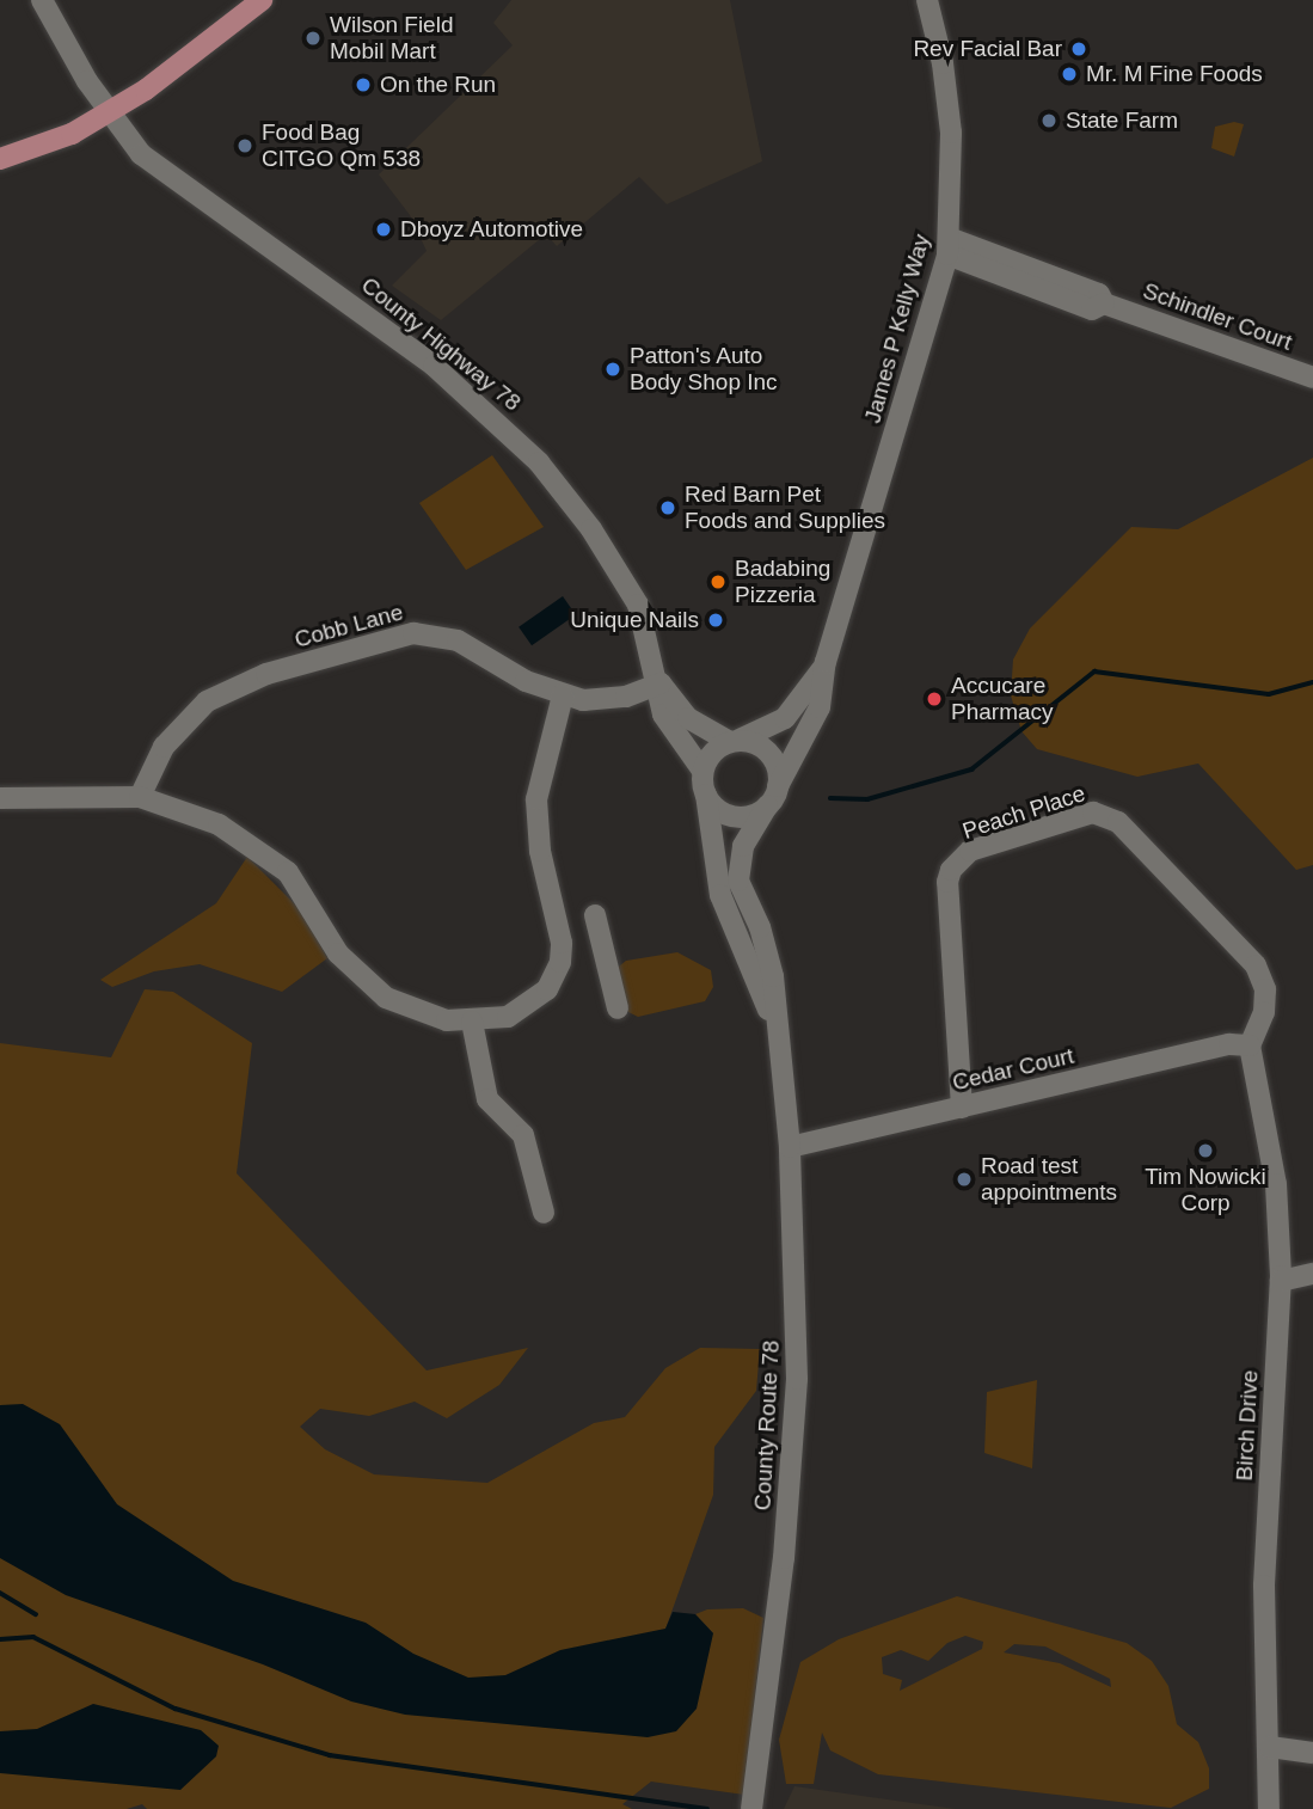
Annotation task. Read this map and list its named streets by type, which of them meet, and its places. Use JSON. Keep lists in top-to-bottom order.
{
  "streets": {
    "street": [
      "Schindler Court",
      "James P Kelly Way",
      "County Highway 78",
      "Cobb Lane",
      "Peach Place",
      "Cedar Court",
      "County Route 78",
      "Birch Drive"
    ]
  },
  "crossings": [
    ["Schindler Court", "James P Kelly Way"],
    ["James P Kelly Way", "County Highway 78"],
    ["James P Kelly Way", "County Route 78"],
    ["County Highway 78", "Cobb Lane"],
    ["County Highway 78", "County Route 78"],
    ["Peach Place", "Cedar Court"],
    ["Peach Place", "Birch Drive"],
    ["Cedar Court", "County Route 78"],
    ["Cedar Court", "Birch Drive"]
  ],
  "places": [
    "Wilson Field Mobil Mart",
    "Rev Facial Bar",
    "Mr. M Fine Foods",
    "On the Run",
    "State Farm",
    "Food Bag CITGO Qm 538",
    "Dboyz Automotive",
    "Patton's Auto Body Shop Inc",
    "Red Barn Pet Foods and Supplies",
    "Badabing Pizzeria",
    "Unique Nails",
    "Accucare Pharmacy",
    "Tim Nowicki Corp",
    "Road test appointments"
  ]
}
